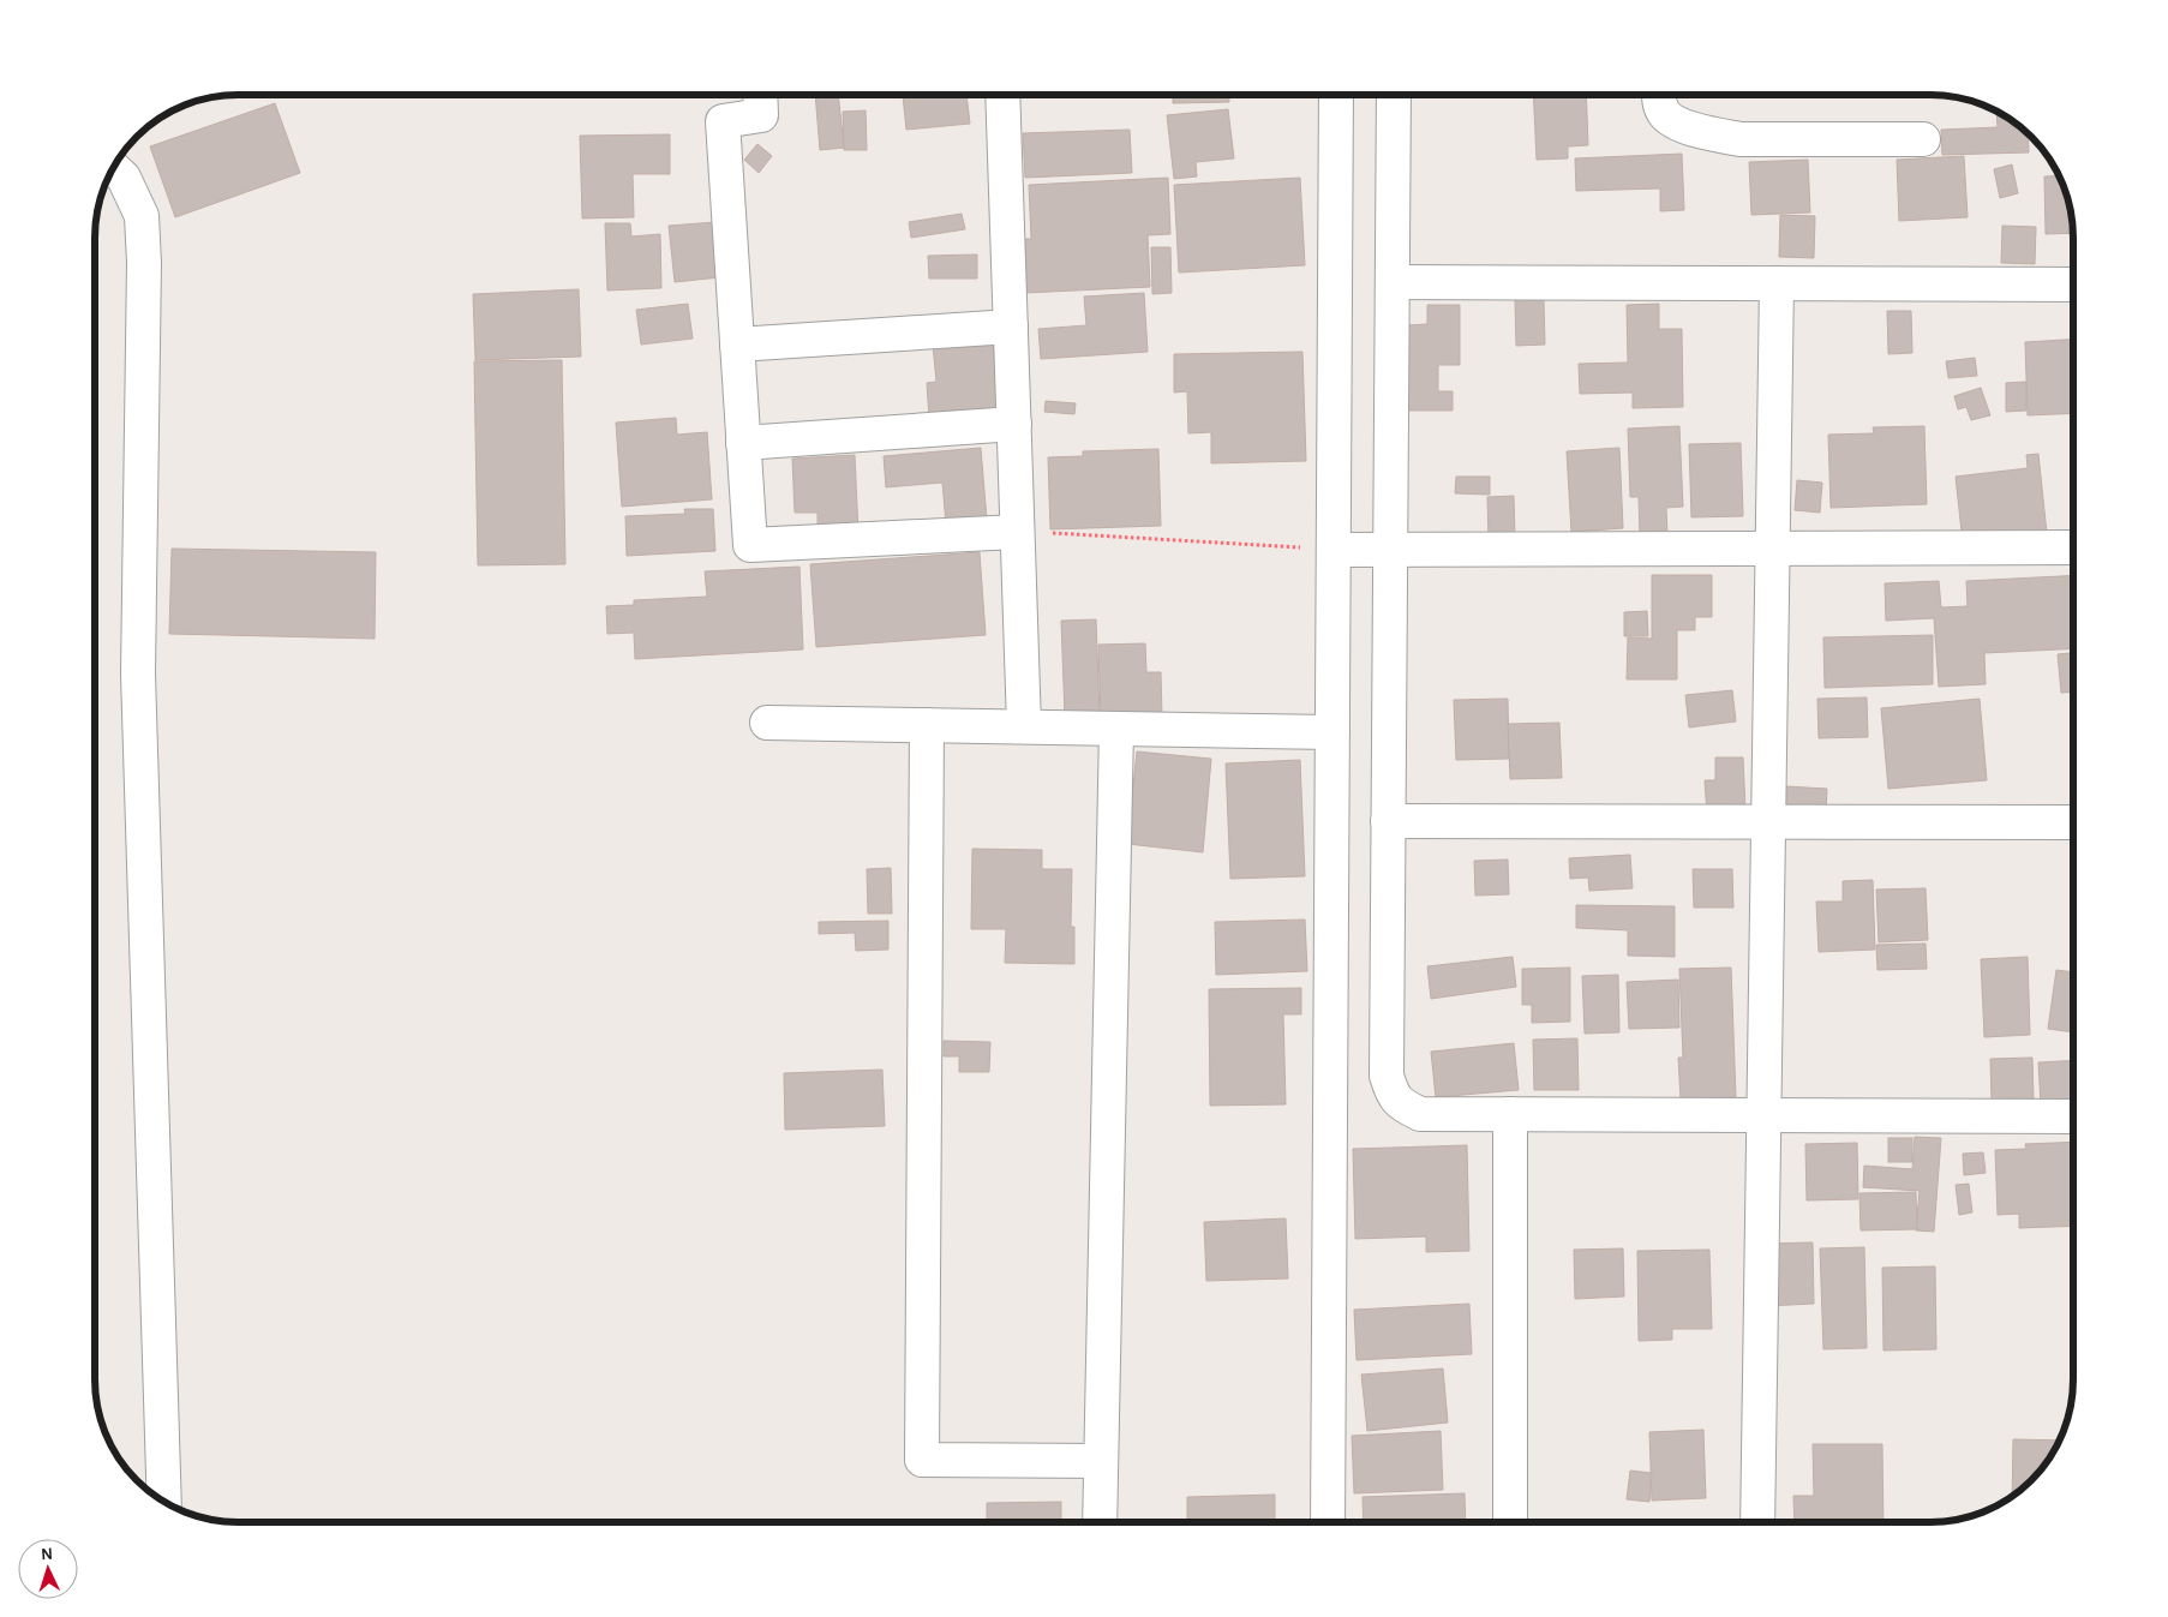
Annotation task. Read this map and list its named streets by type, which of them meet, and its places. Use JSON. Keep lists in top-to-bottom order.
{
  "north": "top"
}
